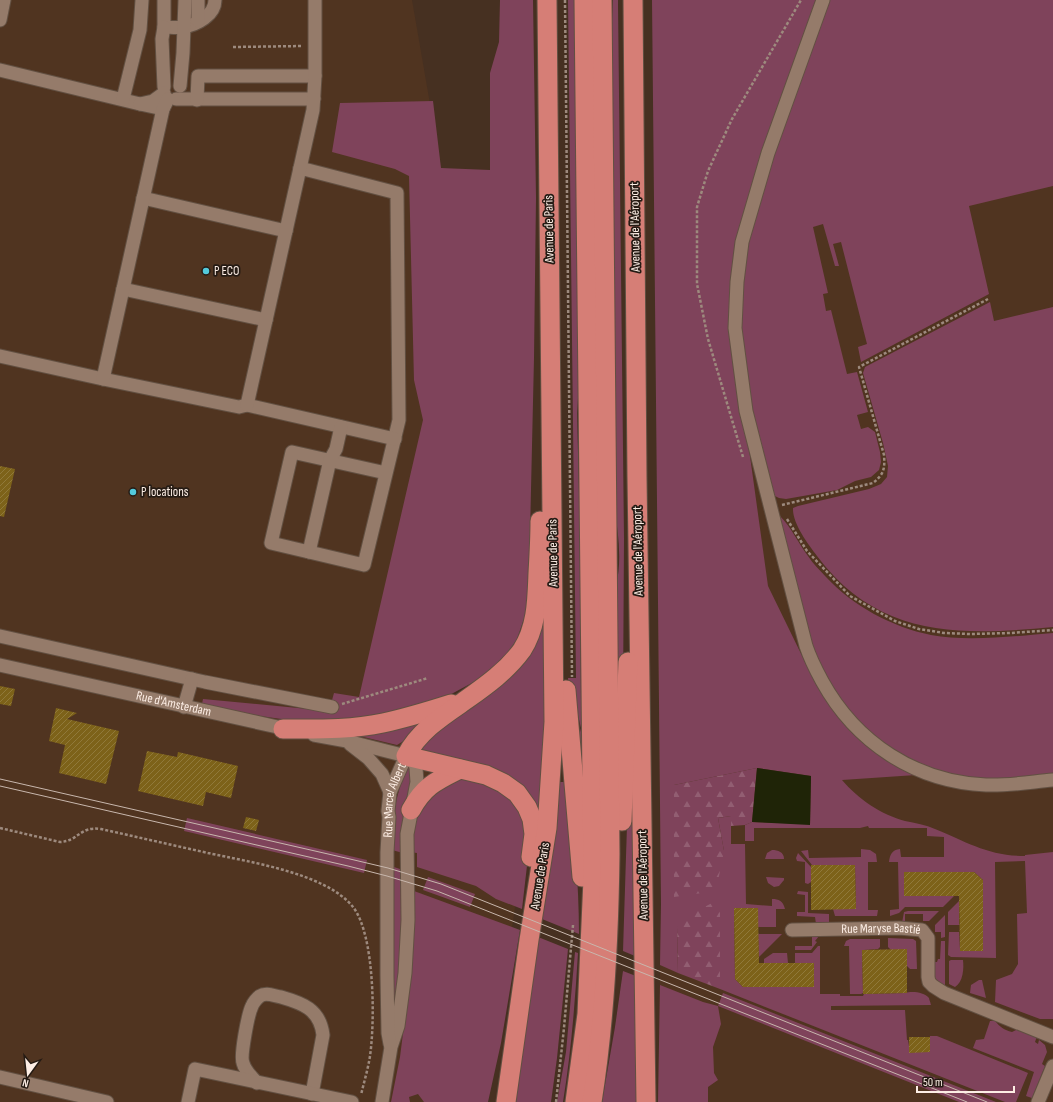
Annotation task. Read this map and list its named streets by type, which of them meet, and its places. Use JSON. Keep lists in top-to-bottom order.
{
  "streets": {
    "highway": ["Avenue de l'Aéroport", "Avenue de Paris"],
    "street": ["Rue d'Amsterdam", "Rue Marcel Albert", "Rue Maryse Bastié"]
  },
  "crossings": [
    ["Rue d'Amsterdam", "Rue Marcel Albert"]
  ],
  "places": ["P ECO", "P locations"],
  "scale_bar": "50 m",
  "north": "bottom"
}
